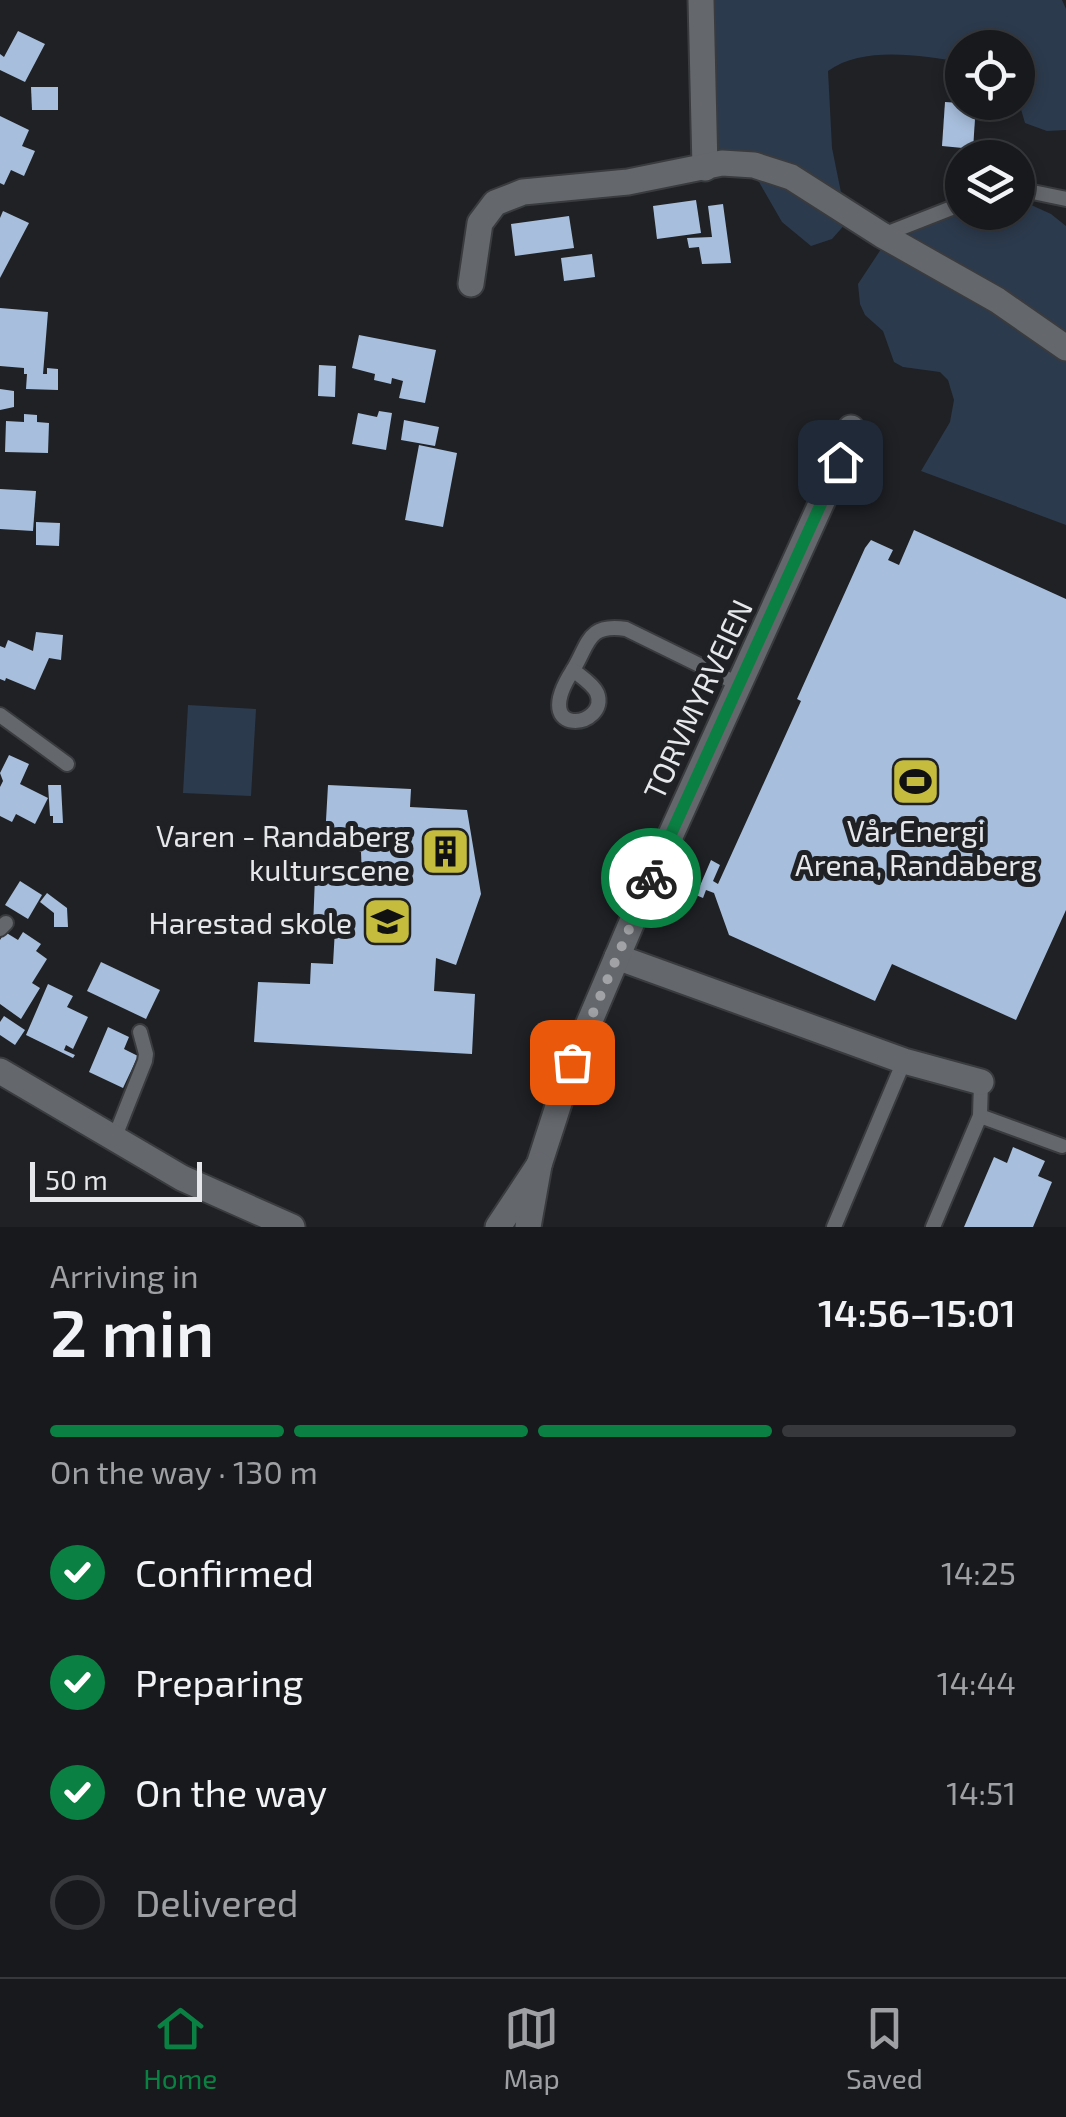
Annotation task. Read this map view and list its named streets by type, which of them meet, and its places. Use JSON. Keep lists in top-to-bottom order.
{
  "streets": {
    "street": ["TORVMYRVEIEN"]
  },
  "places": {
    "sports": ["Vår Energi Arena, Randaberg"],
    "building": ["Varen - Randaberg kulturscene"],
    "school or university": ["Harestad skole"]
  },
  "scale_bar": "50 m",
  "page": {
    "scale": "50 m",
    "heading": ["2 min", "Arriving in", "14:56–15:01"],
    "bar": "On the way · 130 m",
    "list": [
      ["Confirmed", "14:25"],
      ["Preparing", "14:44"],
      ["On the way", "14:51"],
      "Delivered"
    ],
    "tabs": ["Home", "Map", "Saved"]
  }
}
